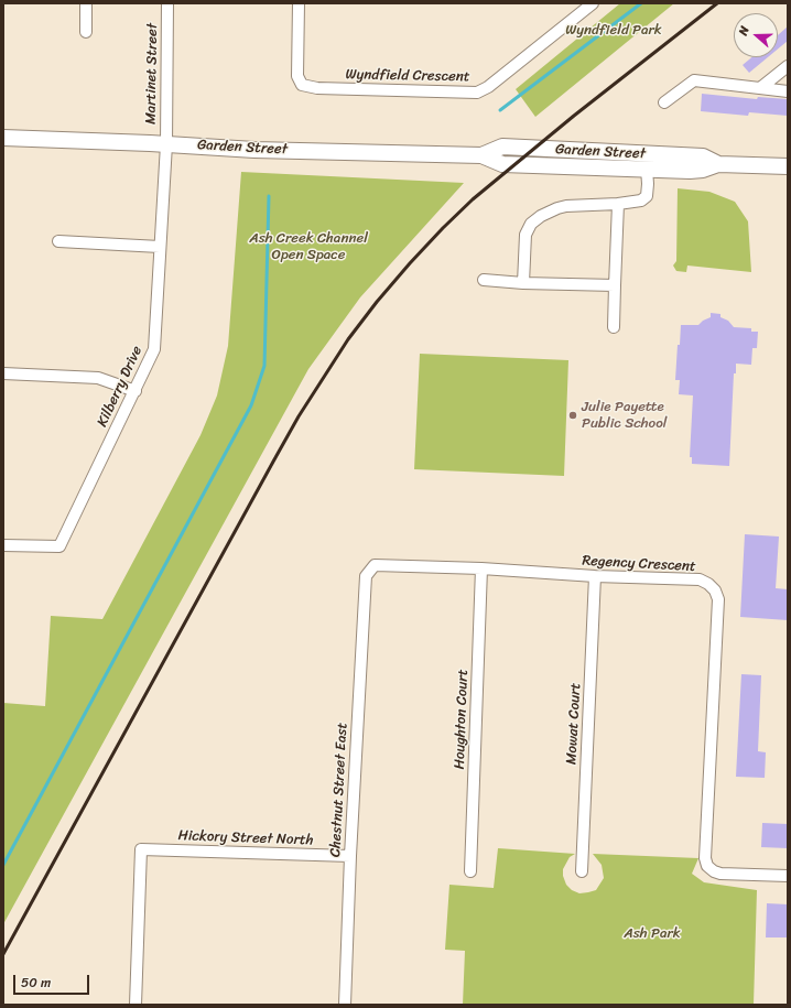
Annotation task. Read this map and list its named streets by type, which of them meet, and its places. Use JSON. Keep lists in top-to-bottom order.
{
  "streets": {
    "street": [
      "Martinet Street",
      "Wyndfield Crescent",
      "Garden Street",
      "Kilberry Drive",
      "Regency Crescent",
      "Houghton Court",
      "Mowat Court",
      "Chestnut Street East",
      "Hickory Street North"
    ]
  },
  "crossings": [
    ["Martinet Street", "Garden Street"],
    ["Martinet Street", "Kilberry Drive"],
    ["Garden Street", "Kilberry Drive"],
    ["Regency Crescent", "Houghton Court"],
    ["Regency Crescent", "Mowat Court"],
    ["Regency Crescent", "Chestnut Street East"],
    ["Chestnut Street East", "Hickory Street North"]
  ],
  "parks": ["Wyndfield Park", "Ash Creek Channel Open Space", "Ash Park"],
  "places": ["Julie Payette Public School"],
  "scale_bar": "50 m",
  "north": "left"
}
